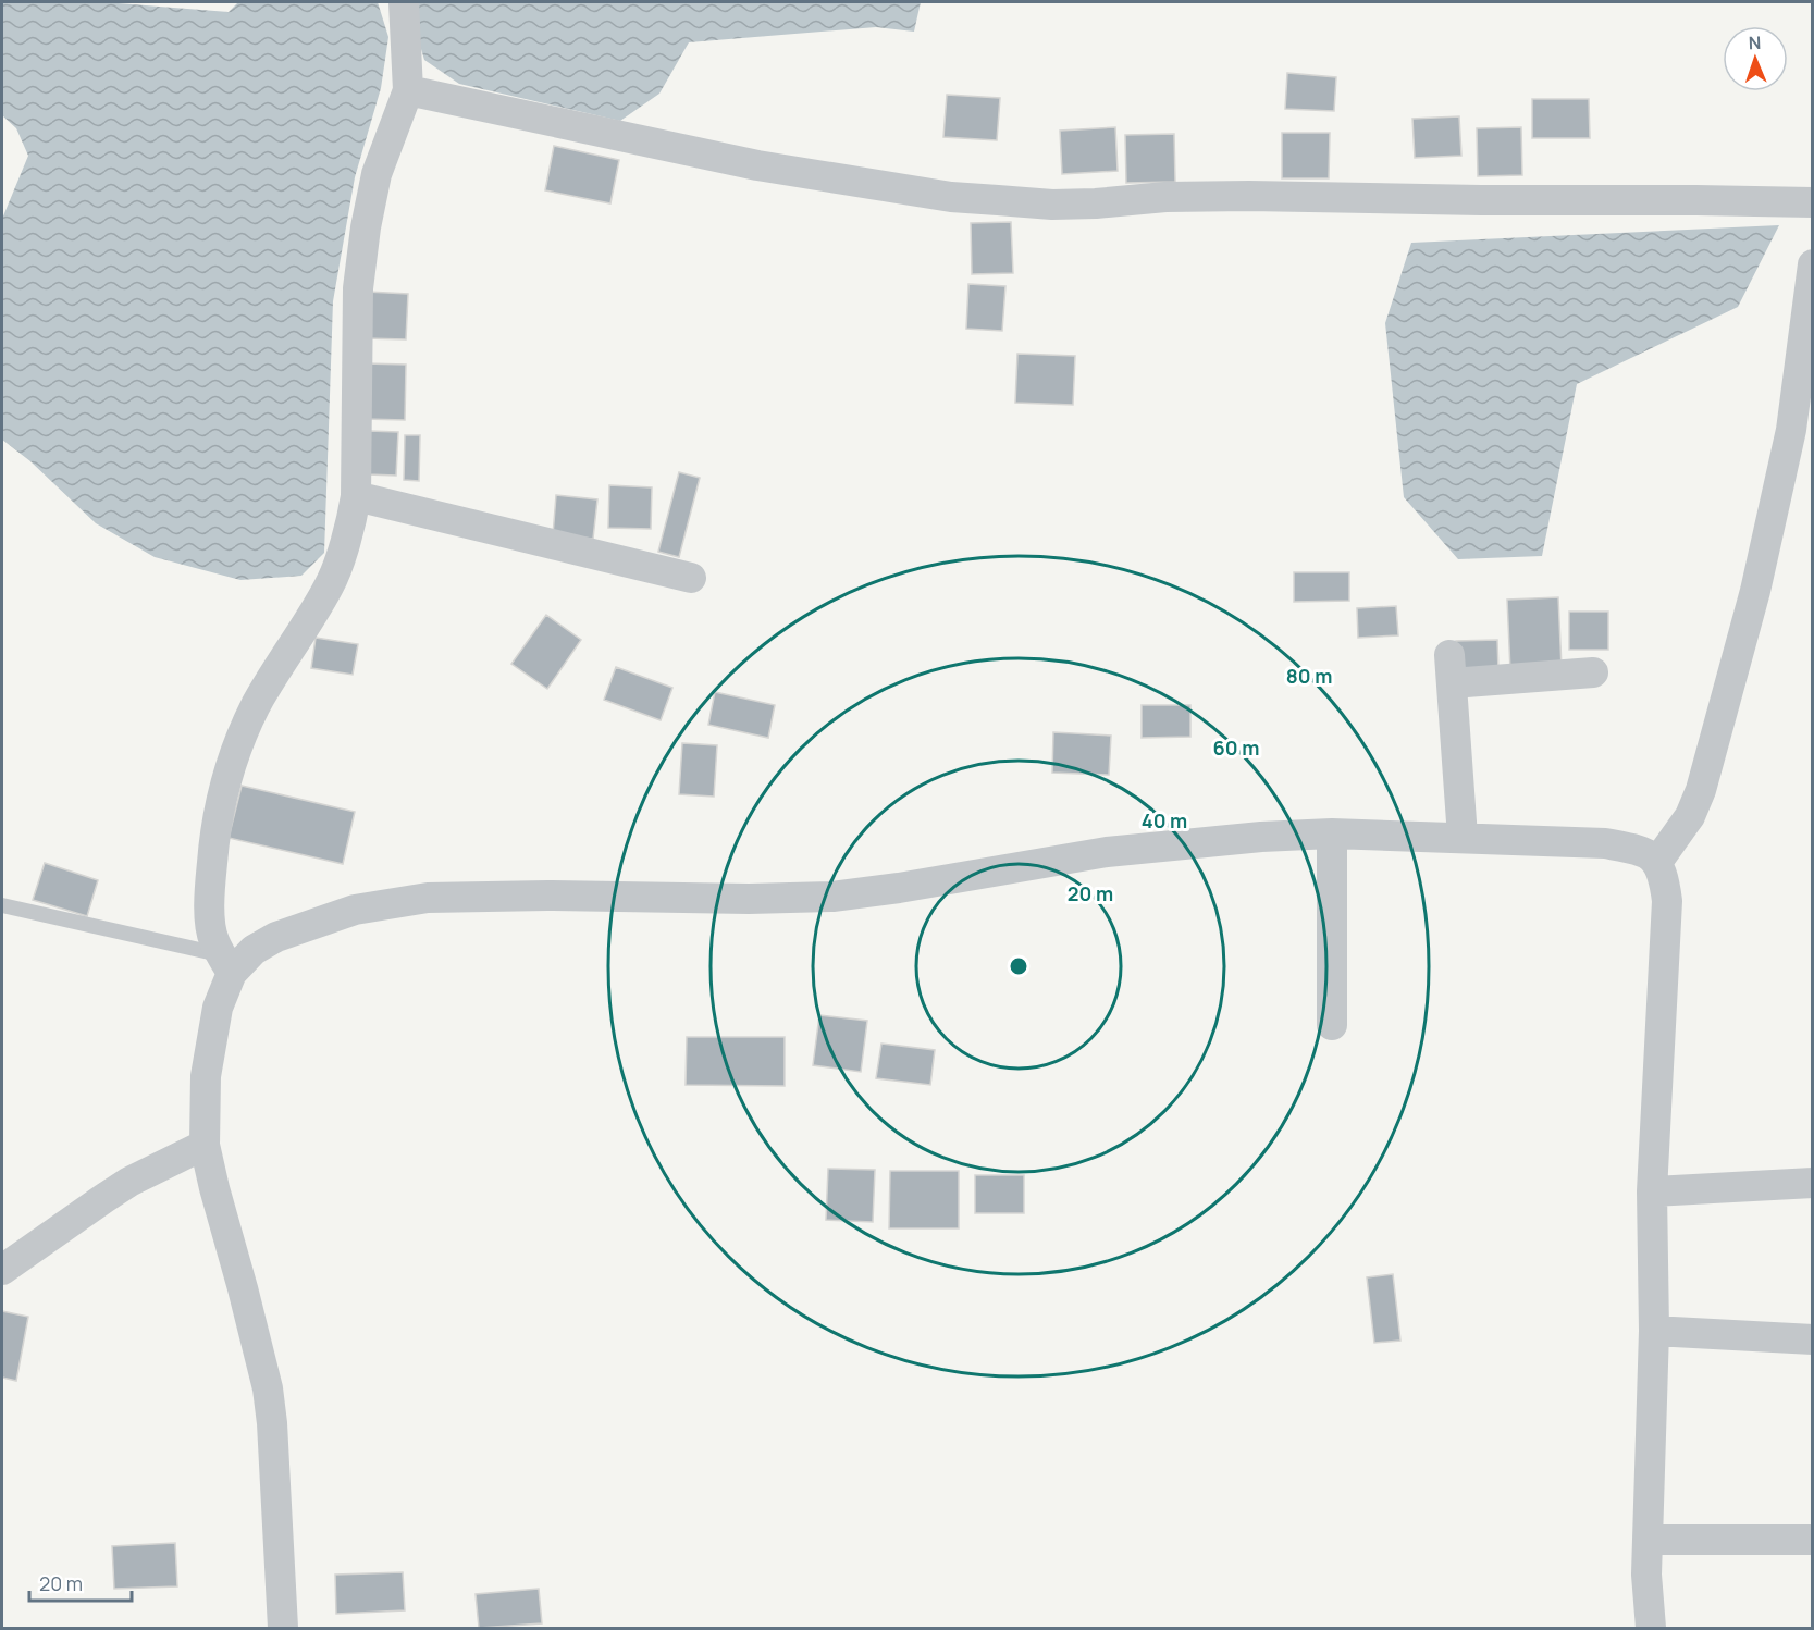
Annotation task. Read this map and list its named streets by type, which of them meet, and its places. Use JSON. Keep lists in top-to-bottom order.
{
  "scale_bar": "20 m",
  "north": "top",
  "rings": [
    "80 m",
    "60 m",
    "40 m",
    "20 m"
  ]
}
